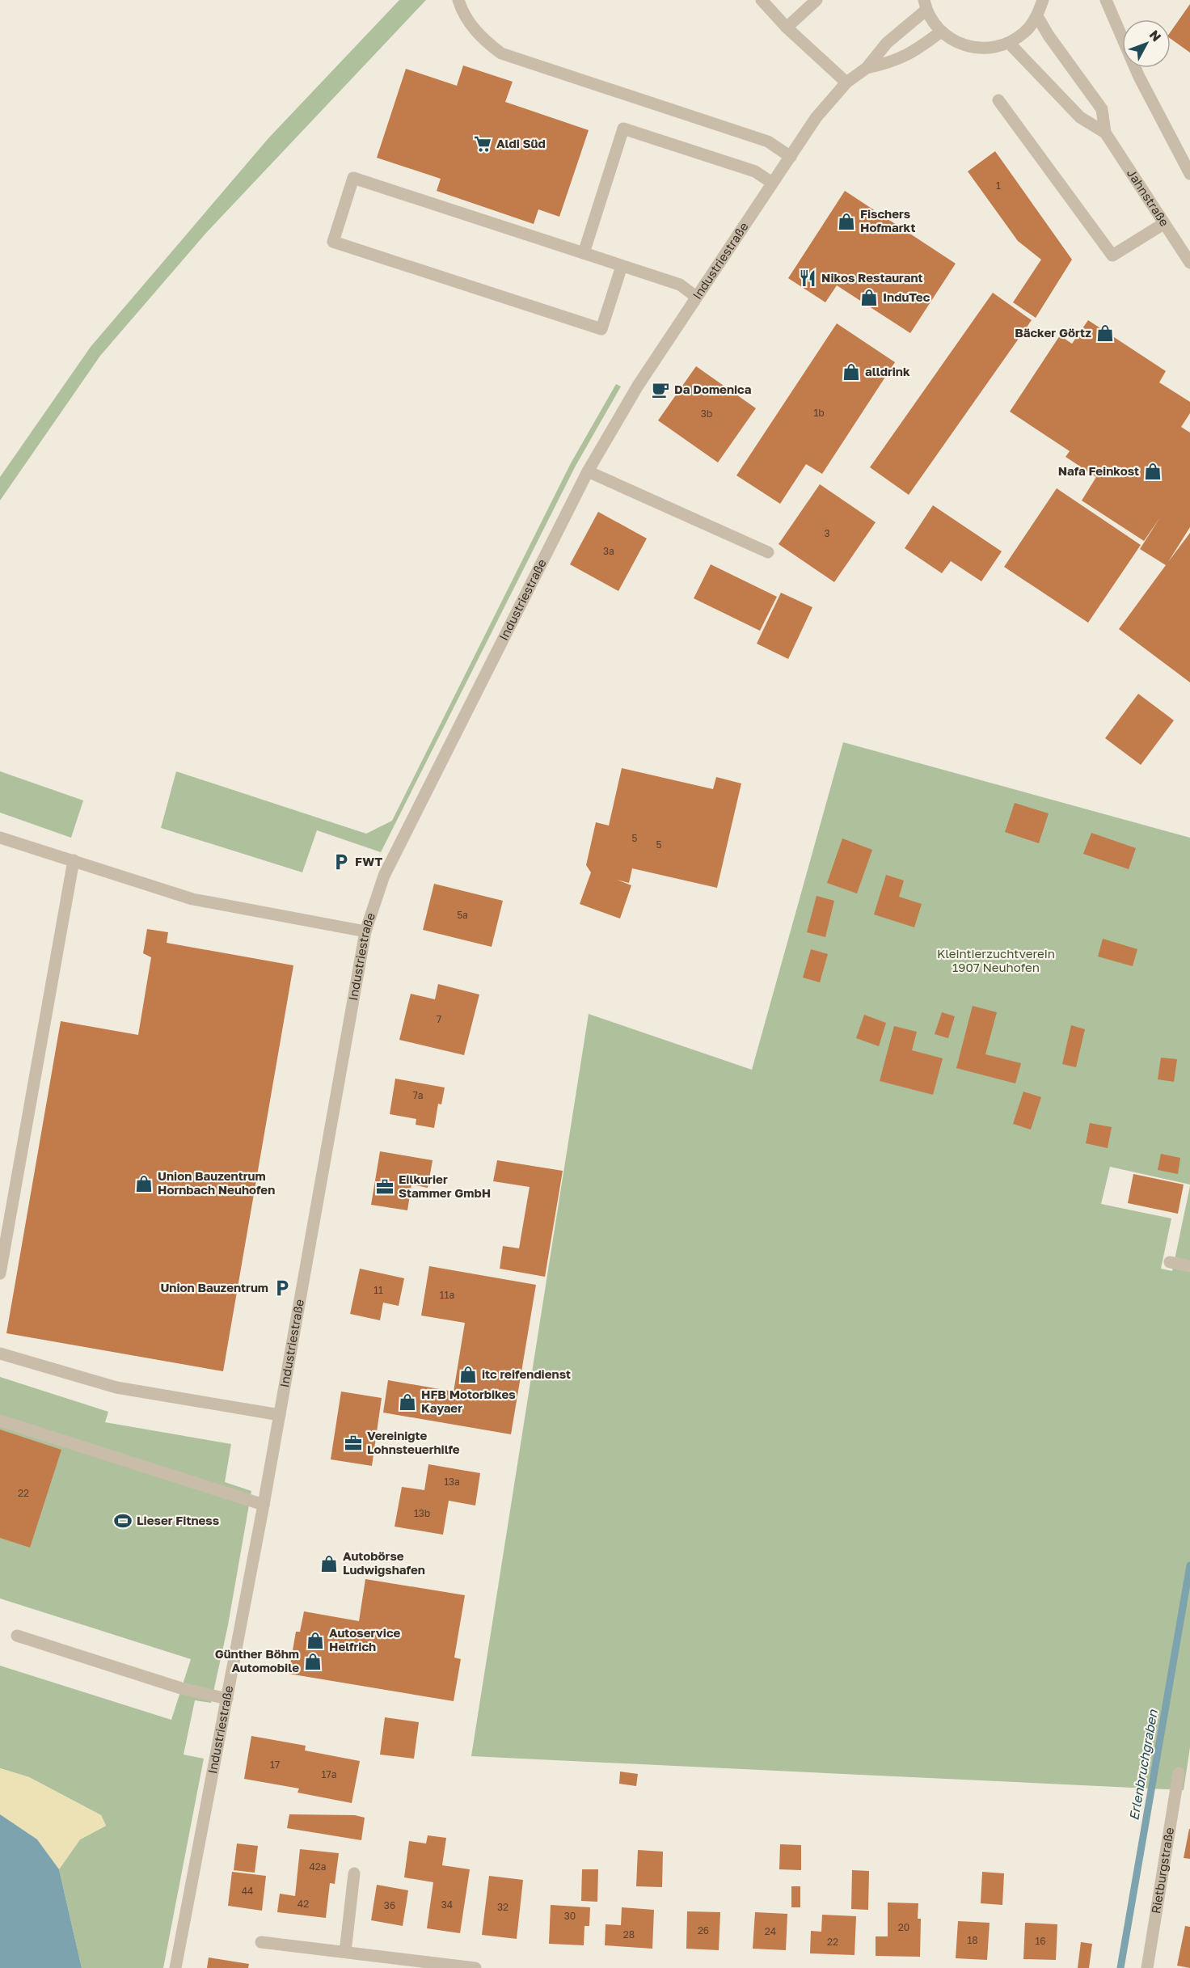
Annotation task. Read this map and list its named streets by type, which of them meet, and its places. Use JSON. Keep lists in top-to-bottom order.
{
  "streets": {
    "street": ["Jahnstraße", "Industriestraße", "Rietburgstraße"]
  },
  "water": ["Erlenbruchgraben"],
  "parks": ["Kleintierzuchtverein 1907 Neuhofen"],
  "places": {
    "supermarket": ["Aldi Süd"],
    "shop": [
      "Fischers Hofmarkt",
      "InduTec",
      "Bäcker Görtz",
      "alldrink",
      "Nafa Feinkost",
      "Union Bauzentrum Hornbach Neuhofen",
      "itc reifendienst",
      "HFB Motorbikes Kayaer",
      "Autobörse Ludwigshafen",
      "Autoservice Helfrich",
      "Günther Böhm Automobile"
    ],
    "restaurant": ["Nikos Restaurant"],
    "cafe": ["Da Domenica"],
    "parking": ["FWT", "Union Bauzentrum"],
    "office": ["Eilkurier Stammer GmbH", "Vereinigte Lohnsteuerhilfe"],
    "sports": ["Lieser Fitness"]
  },
  "house_numbers": [
    "1",
    "1b",
    "3b",
    "3",
    "3a",
    "5",
    "5",
    "5a",
    "7",
    "7a",
    "11",
    "11a",
    "13a",
    "22",
    "13b",
    "17",
    "17a",
    "42a",
    "44",
    "42",
    "34",
    "36",
    "32",
    "30",
    "20",
    "26",
    "24",
    "28",
    "18",
    "16",
    "22"
  ],
  "north": "top right"
}
